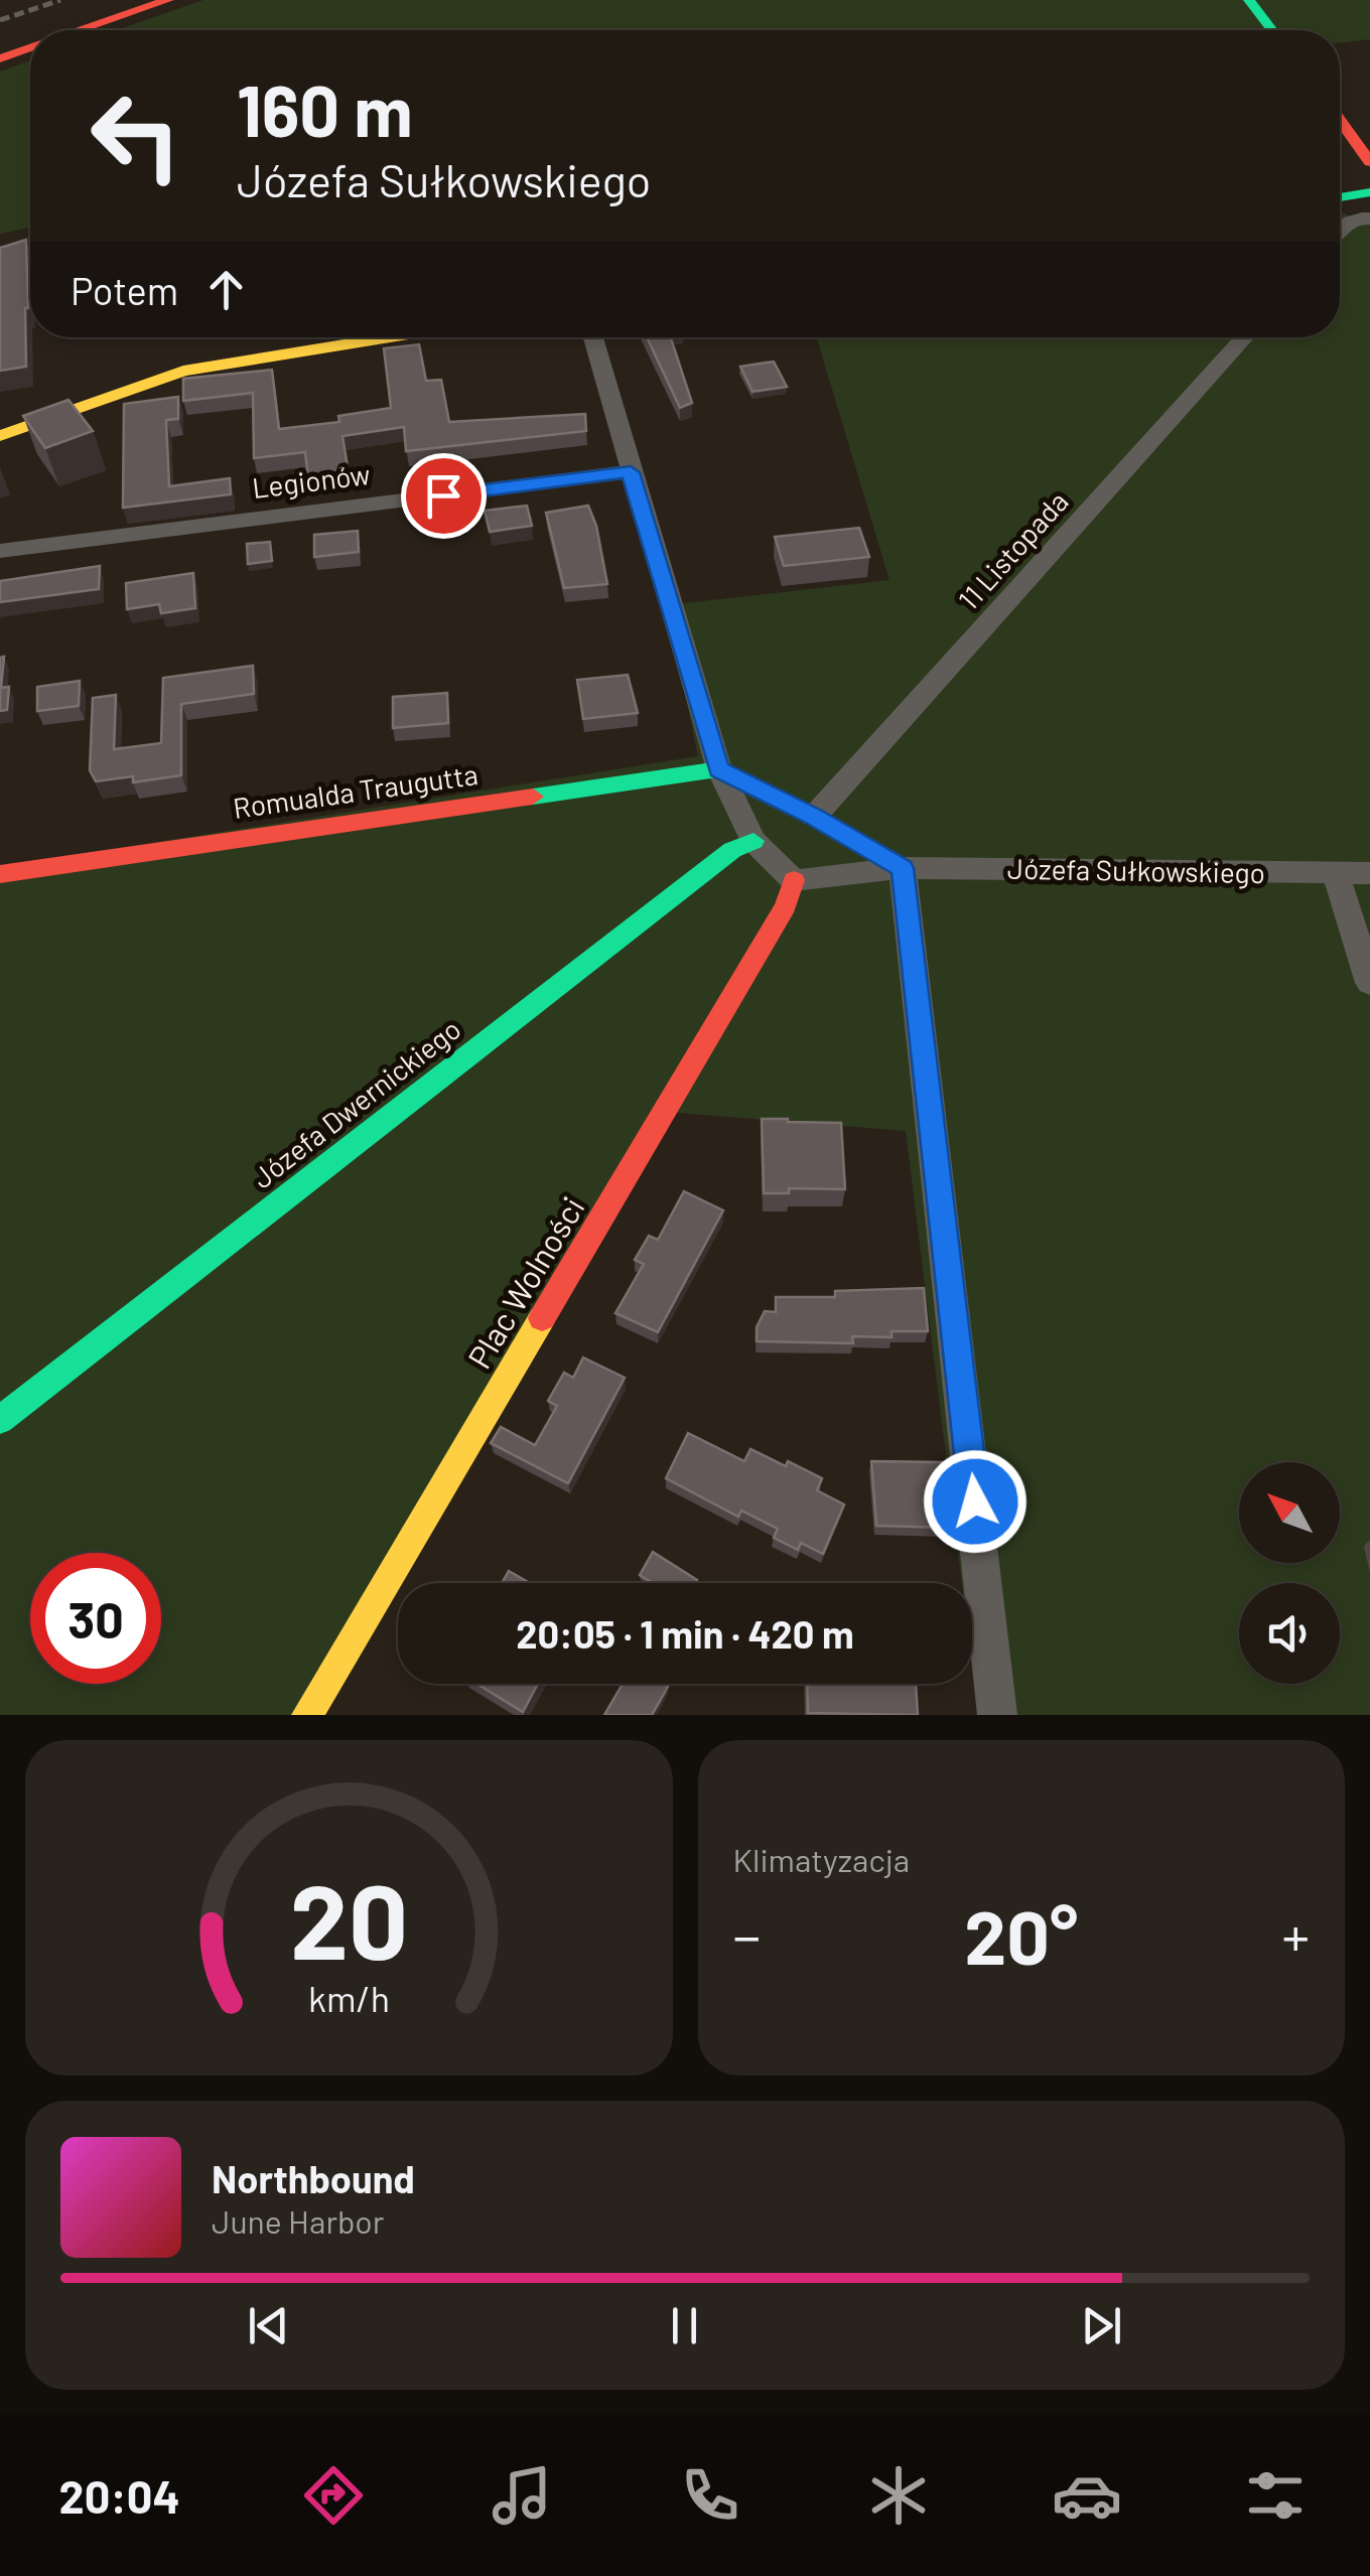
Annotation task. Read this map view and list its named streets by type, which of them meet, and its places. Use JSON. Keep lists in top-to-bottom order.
{
  "streets": {
    "street": [
      "Legionów",
      "11 Listopada",
      "Romualda Traugutta",
      "Józefa Sułkowskiego",
      "Józefa Dwernickiego",
      "Plac Wolności"
    ]
  },
  "crossings": [
    ["11 Listopada", "Józefa Sułkowskiego"],
    ["Romualda Traugutta", "Józefa Sułkowskiego"],
    ["Józefa Sułkowskiego", "Plac Wolności"]
  ],
  "north": "top left",
  "page": {
    "turn": ["160 m", "Józefa Sułkowskiego"],
    "then": "Potem",
    "limit": "30",
    "trip": "20:05 · 1 min · 420 m",
    "tile": "Klimatyzacja",
    "heat": ["−", "20°", "+"],
    "song": ["Northbound", "June Harbor"],
    "tabs": "20:04",
    "gauge": ["20", "km/h"]
  }
}
